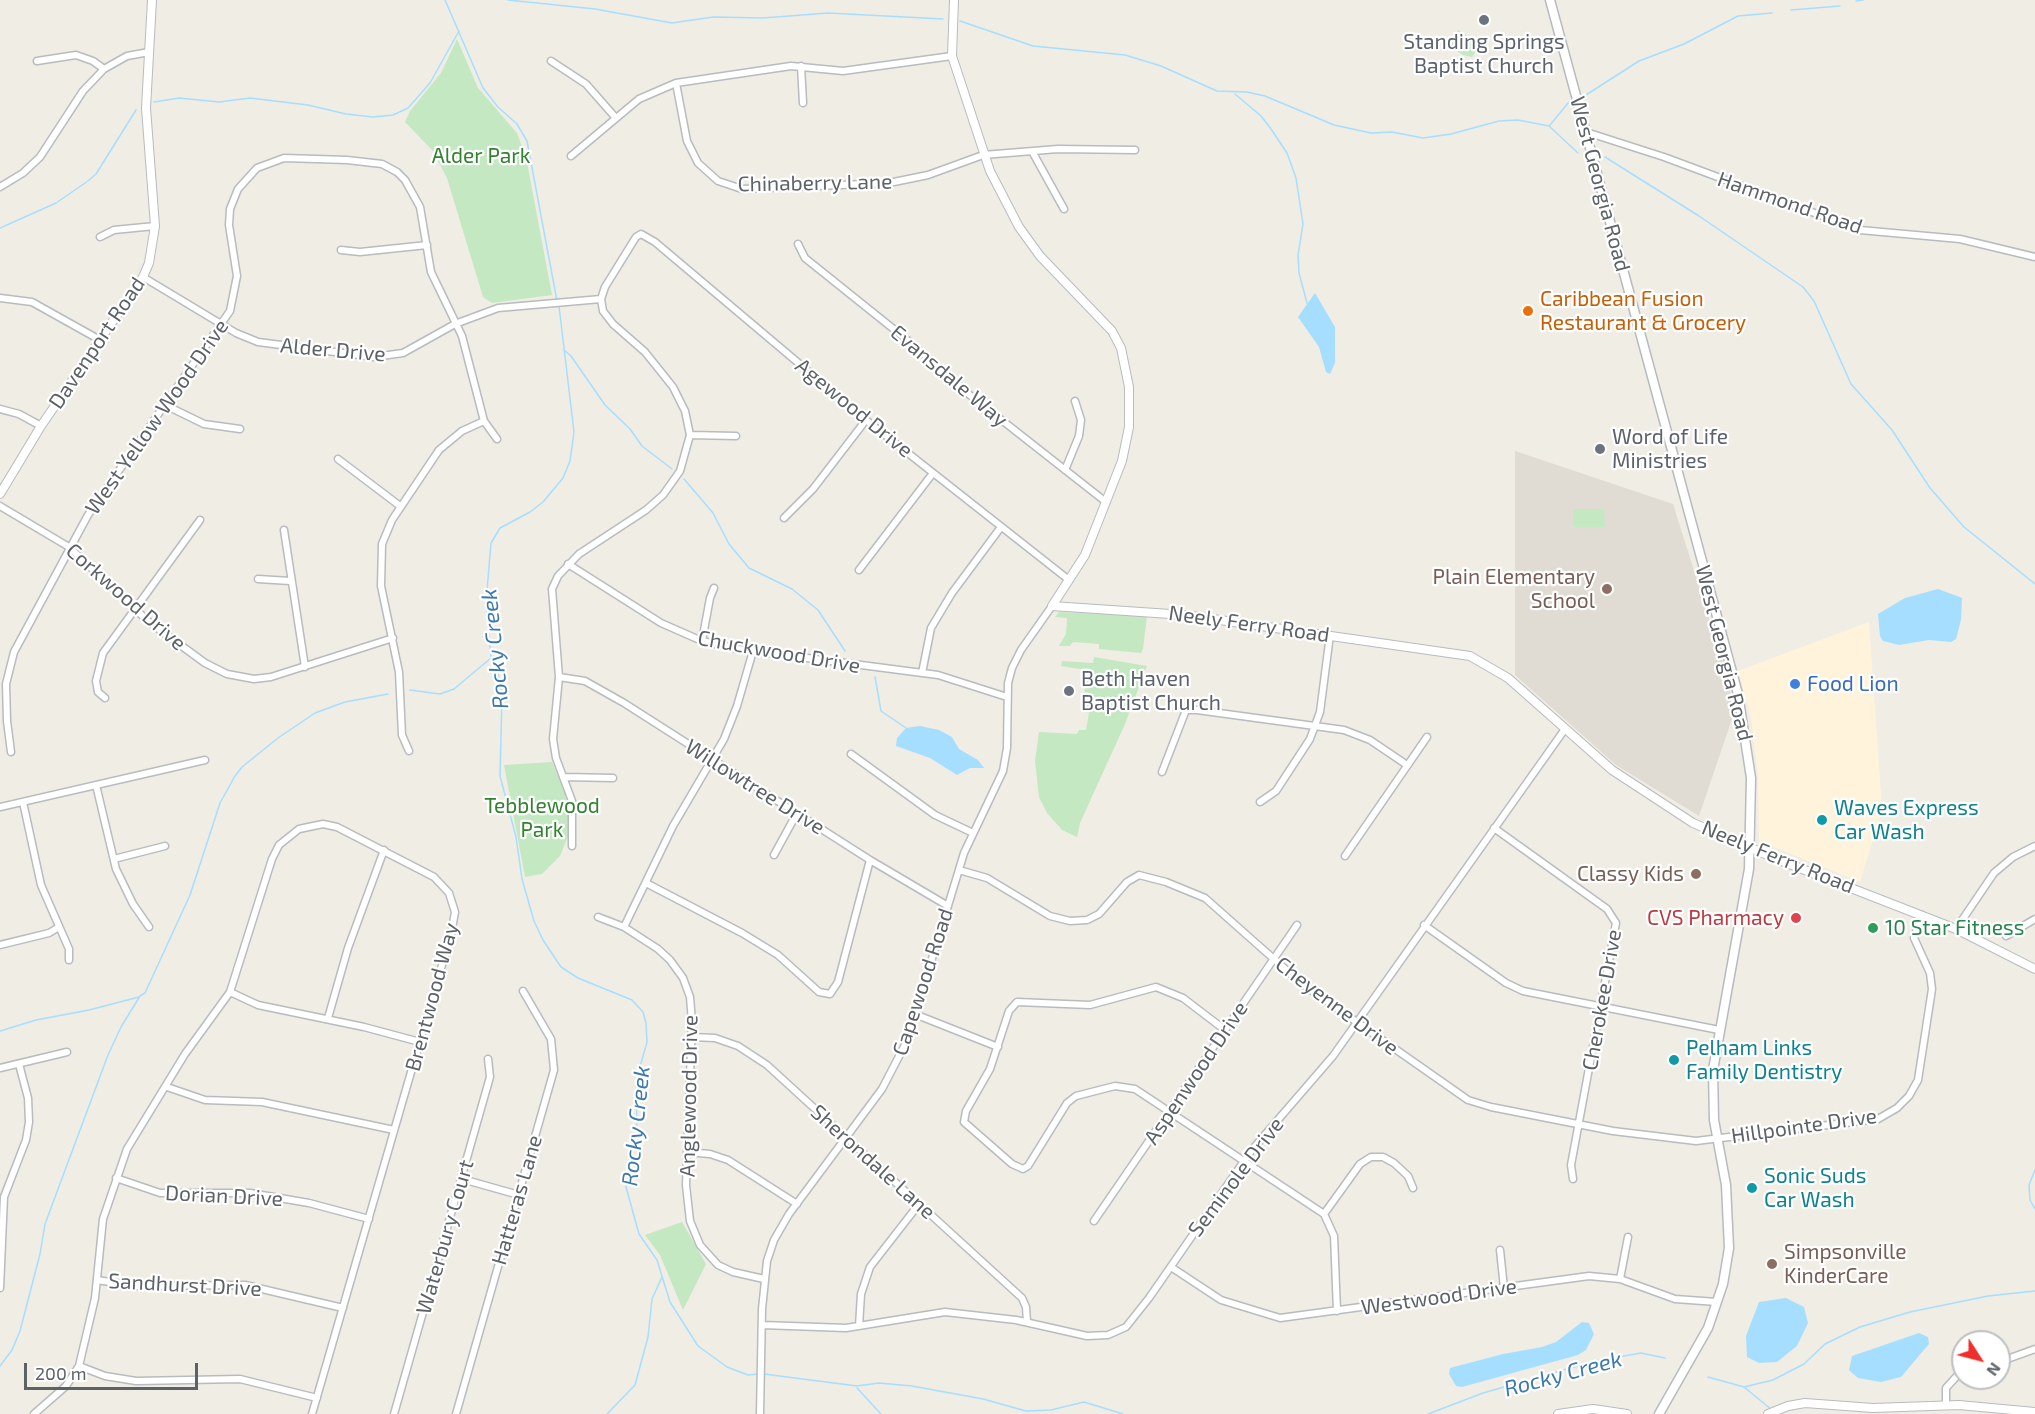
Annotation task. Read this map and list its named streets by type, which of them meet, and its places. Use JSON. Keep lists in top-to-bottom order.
{
  "streets": {
    "main road": ["West Georgia Road"],
    "street": [
      "Chinaberry Lane",
      "Hammond Road",
      "Davenport Road",
      "Alder Drive",
      "Evansdale Way",
      "Agewood Drive",
      "West Yellow Wood Drive",
      "Corkwood Drive",
      "Neely Ferry Road",
      "Chuckwood Drive",
      "Willowtree Drive",
      "Capewood Road",
      "Brentwood Way",
      "Cherokee Drive",
      "Cheyenne Drive",
      "Aspenwood Drive",
      "Anglewood Drive",
      "Hillpointe Drive",
      "Sherondale Lane",
      "Seminole Drive",
      "Dorian Drive",
      "Hatteras Lane",
      "Waterbury Court",
      "Sandhurst Drive",
      "Westwood Drive"
    ]
  },
  "crossings": [
    ["West Georgia Road", "Hammond Road"],
    ["West Georgia Road", "Neely Ferry Road"],
    ["West Georgia Road", "Cheyenne Drive"],
    ["West Georgia Road", "Hillpointe Drive"],
    ["West Georgia Road", "Westwood Drive"],
    ["Davenport Road", "Alder Drive"],
    ["Alder Drive", "Agewood Drive"],
    ["Alder Drive", "West Yellow Wood Drive"],
    ["West Yellow Wood Drive", "Corkwood Drive"],
    ["Neely Ferry Road", "Capewood Road"],
    ["Neely Ferry Road", "Hillpointe Drive"],
    ["Neely Ferry Road", "Seminole Drive"],
    ["Chuckwood Drive", "Capewood Road"],
    ["Willowtree Drive", "Capewood Road"],
    ["Capewood Road", "Cheyenne Drive"],
    ["Capewood Road", "Anglewood Drive"],
    ["Capewood Road", "Sherondale Lane"],
    ["Capewood Road", "Seminole Drive"],
    ["Brentwood Way", "Dorian Drive"],
    ["Brentwood Way", "Sandhurst Drive"],
    ["Cherokee Drive", "Cheyenne Drive"],
    ["Cherokee Drive", "Seminole Drive"],
    ["Cheyenne Drive", "Aspenwood Drive"],
    ["Cheyenne Drive", "Hillpointe Drive"],
    ["Cheyenne Drive", "Seminole Drive"],
    ["Anglewood Drive", "Sherondale Lane"],
    ["Sherondale Lane", "Seminole Drive"],
    ["Seminole Drive", "Westwood Drive"]
  ],
  "water": ["Rocky Creek"],
  "parks": ["Alder Park", "Tebblewood Park"],
  "places": [
    "Standing Springs Baptist Church",
    "Caribbean Fusion Restaurant & Grocery",
    "Word of Life Ministries",
    "Plain Elementary School",
    "Food Lion",
    "Beth Haven Baptist Church",
    "Waves Express Car Wash",
    "Classy Kids",
    "CVS Pharmacy",
    "10 Star Fitness",
    "Pelham Links Family Dentistry",
    "Sonic Suds Car Wash",
    "Simpsonville KinderCare"
  ],
  "scale_bar": "200 m",
  "north": "bottom right"
}
